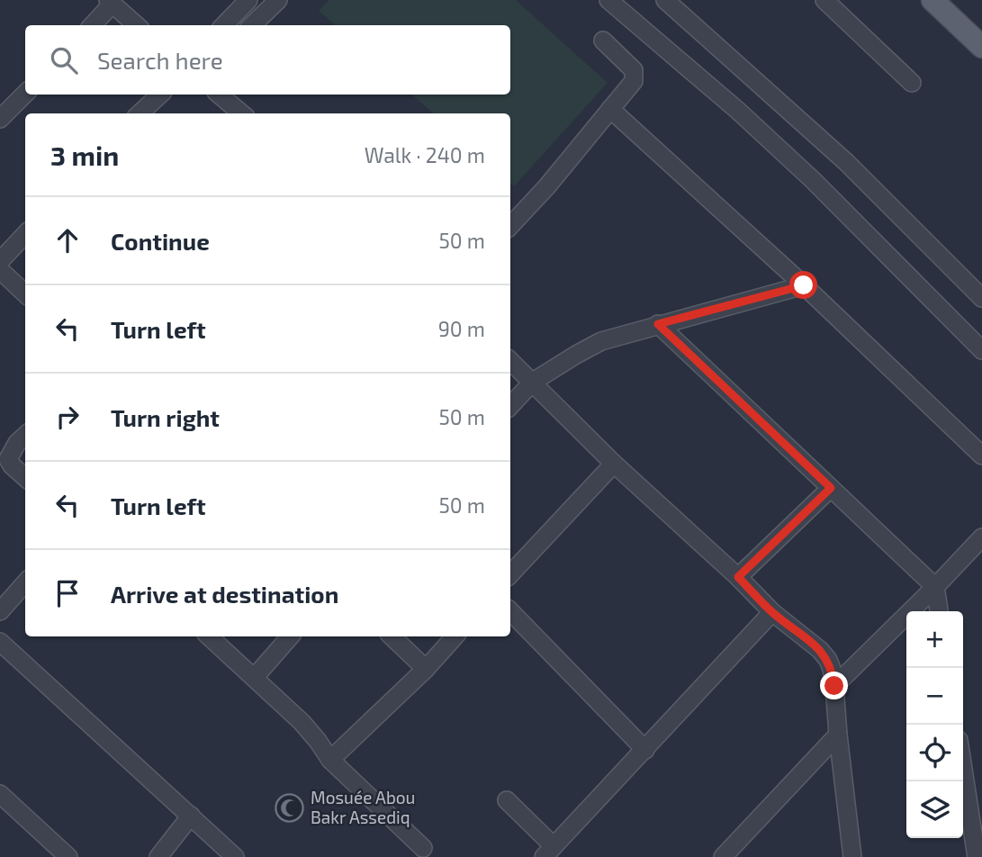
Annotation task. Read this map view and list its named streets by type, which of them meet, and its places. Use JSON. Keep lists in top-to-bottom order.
{
  "places": {
    "mosque": ["Mosuée Abou Bakr Assediq"]
  },
  "page": {
    "search": "Search here",
    "heading": ["3 min", "Walk · 240 m"],
    "list": [
      ["Continue", "50 m"],
      ["Turn left", "90 m"],
      ["Turn right", "50 m"],
      ["Turn left", "50 m"],
      "Arrive at destination"
    ],
    "map_buttons": ["+", "−"]
  }
}
